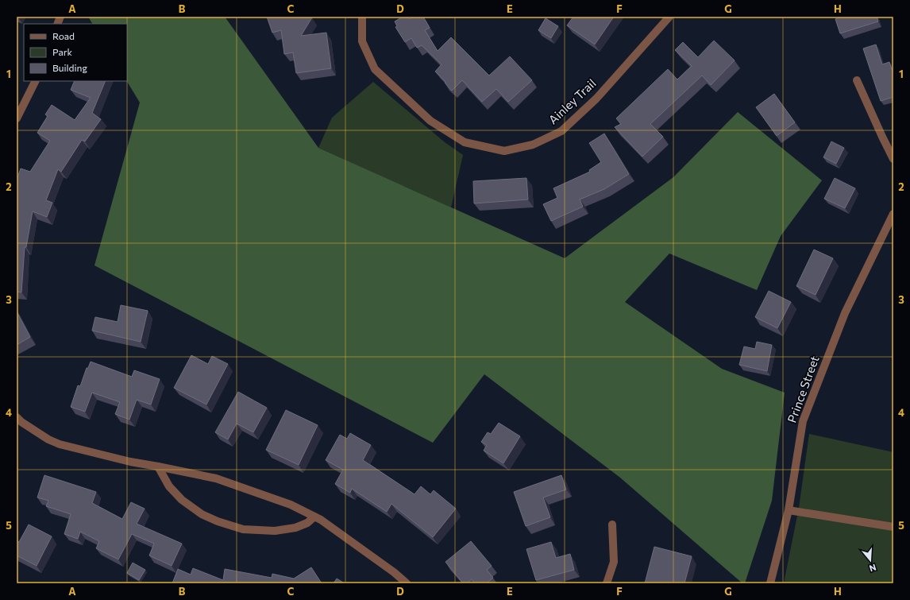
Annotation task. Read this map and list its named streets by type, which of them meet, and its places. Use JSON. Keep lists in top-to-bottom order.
{
  "streets": {
    "street": ["Ainley Trail", "Prince Street"]
  },
  "legend": ["Road", "Park", "Building"],
  "north": "bottom",
  "grid": {
    "columns": [
      "A",
      "B",
      "C",
      "D",
      "E",
      "F",
      "G",
      "H"
    ],
    "rows": [
      "1",
      "2",
      "3",
      "4",
      "5"
    ]
  }
}
